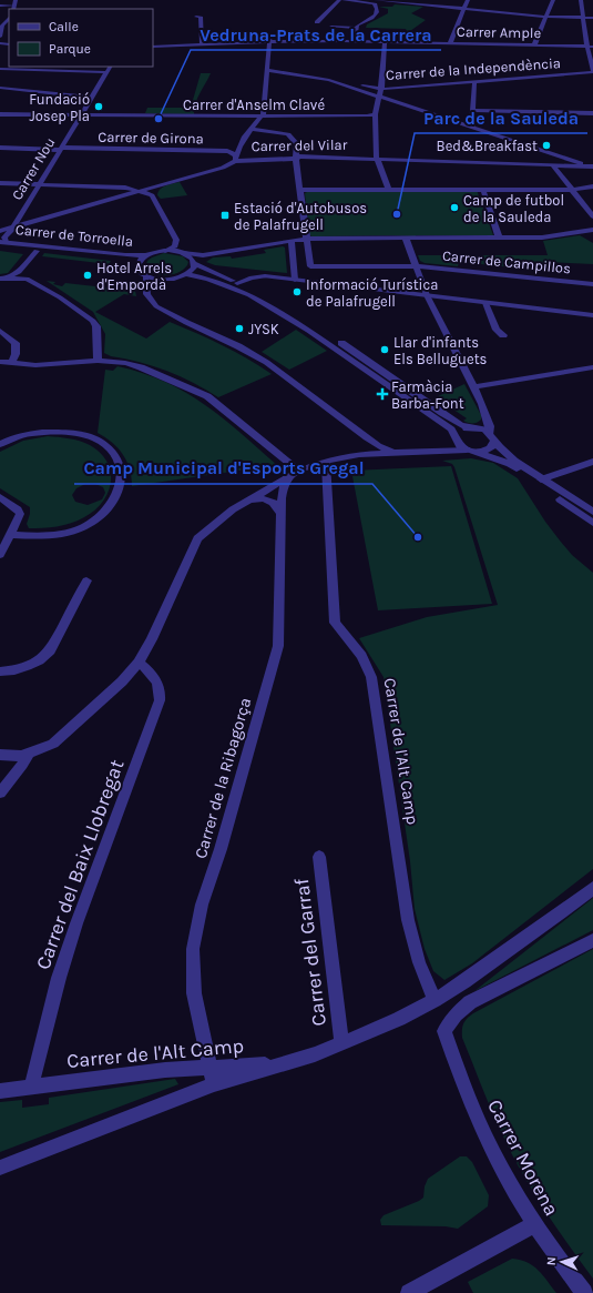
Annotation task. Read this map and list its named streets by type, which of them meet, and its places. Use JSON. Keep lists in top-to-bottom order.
{
  "streets": {
    "street": [
      "Carrer Ample",
      "Carrer de la Independència",
      "Carrer d'Anselm Clavé",
      "Carrer de Girona",
      "Carrer del Vilar",
      "Carrer Nou",
      "Carrer de Torroella",
      "Carrer de Campillos",
      "Carrer de l'Alt Camp",
      "Carrer de la Ribagorça",
      "Carrer del Baix Llobregat",
      "Carrer del Garraf",
      "Carrer Morena"
    ]
  },
  "crossings": [
    ["Carrer d'Anselm Clavé", "Carrer Nou"],
    ["Carrer de Girona", "Carrer del Vilar"],
    ["Carrer de Girona", "Carrer Nou"],
    ["Carrer del Vilar", "Carrer Nou"],
    ["Carrer del Vilar", "Carrer de Campillos"],
    ["Carrer de l'Alt Camp", "Carrer de la Ribagorça"],
    ["Carrer de l'Alt Camp", "Carrer del Baix Llobregat"]
  ],
  "places": {
    "other": [
      "Fundació Josep Pla",
      "Vedruna-Prats de la Carrera",
      "Bed&Breakfast",
      "Camp de futbol de la Sauleda",
      "Parc de la Sauleda",
      "Hotel Arrels d'Empordà",
      "Informació Turística de Palafrugell",
      "JYSK",
      "Llar d'infants Els Belluguets",
      "Camp Municipal d'Esports Gregal"
    ],
    "transit": ["Estació d'Autobusos de Palafrugell"],
    "health": ["Farmàcia Barba-Font"]
  },
  "legend": ["Calle", "Parque"],
  "north": "left"
}
